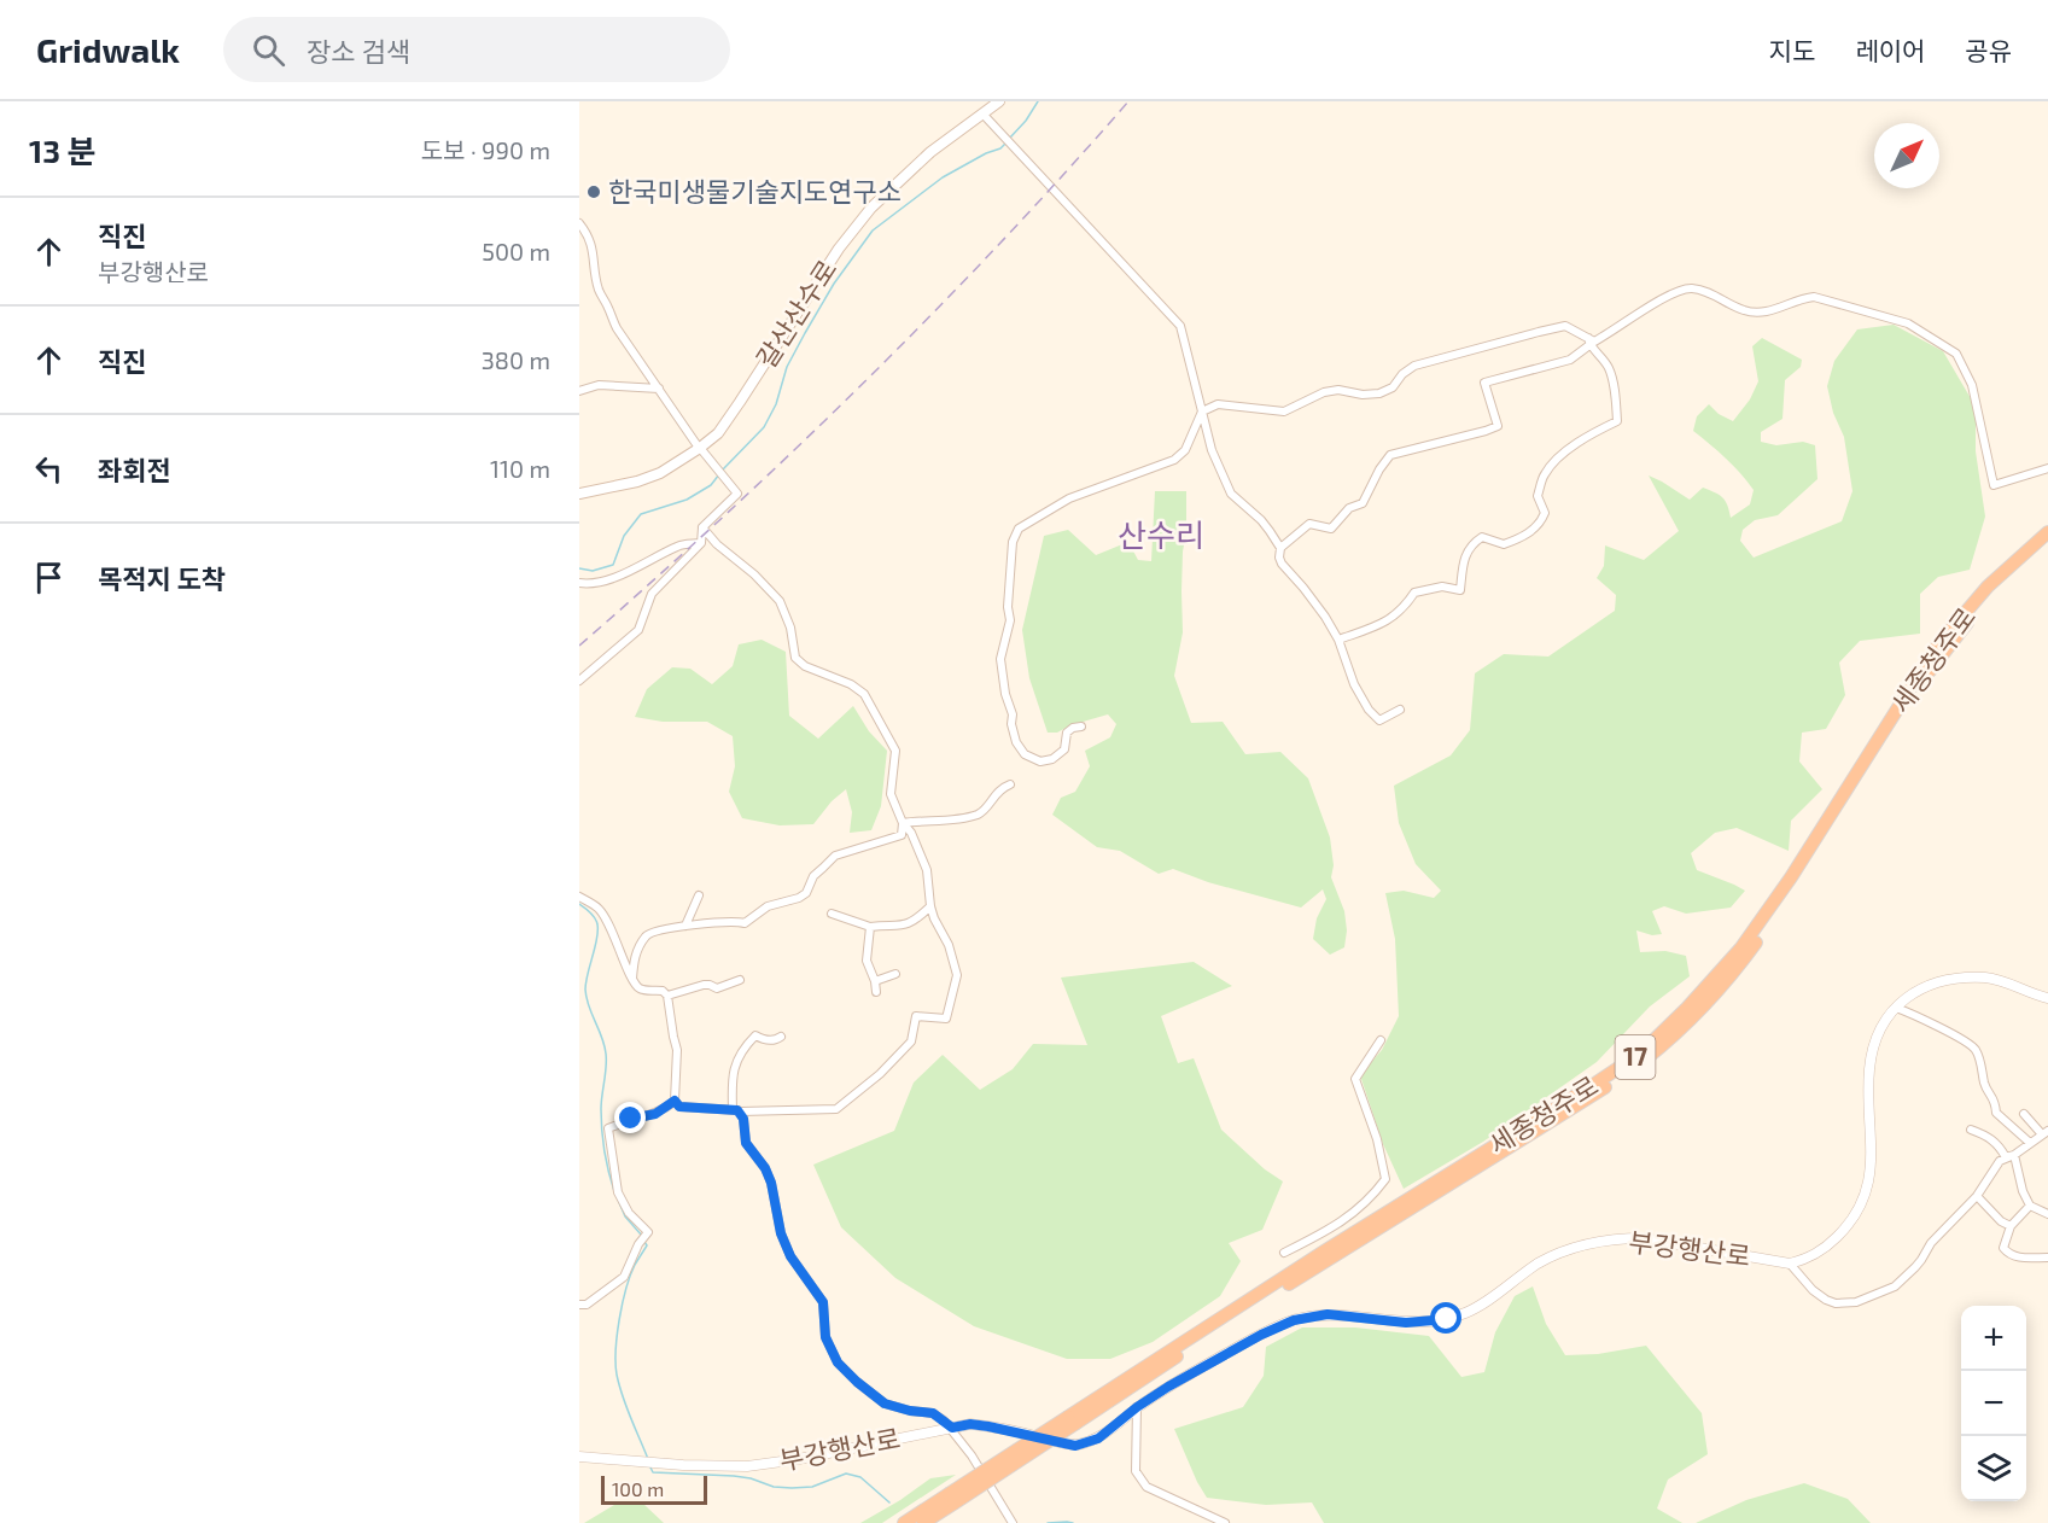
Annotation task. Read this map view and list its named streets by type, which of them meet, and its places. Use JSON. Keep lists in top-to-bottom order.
{
  "streets": {
    "highway": ["세종청주로", "17"],
    "main road": ["갈산산수로"],
    "street": ["부강행산로"]
  },
  "crossings": [
    ["세종청주로", "17"]
  ],
  "districts": ["산수리"],
  "places": ["한국미생물기술지도연구소"],
  "scale_bar": "100 m",
  "north": "top right",
  "page": {
    "header": "Gridwalk",
    "search": "장소 검색",
    "nav": ["지도", "레이어", "공유"],
    "heading": ["13 분", "도보 · 990 m"],
    "list": [
      ["직진", "부강행산로", "500 m"],
      ["직진", "380 m"],
      ["좌회전", "110 m"],
      "목적지 도착"
    ],
    "map_buttons": ["+", "−"],
    "scale": "100 m"
  }
}
